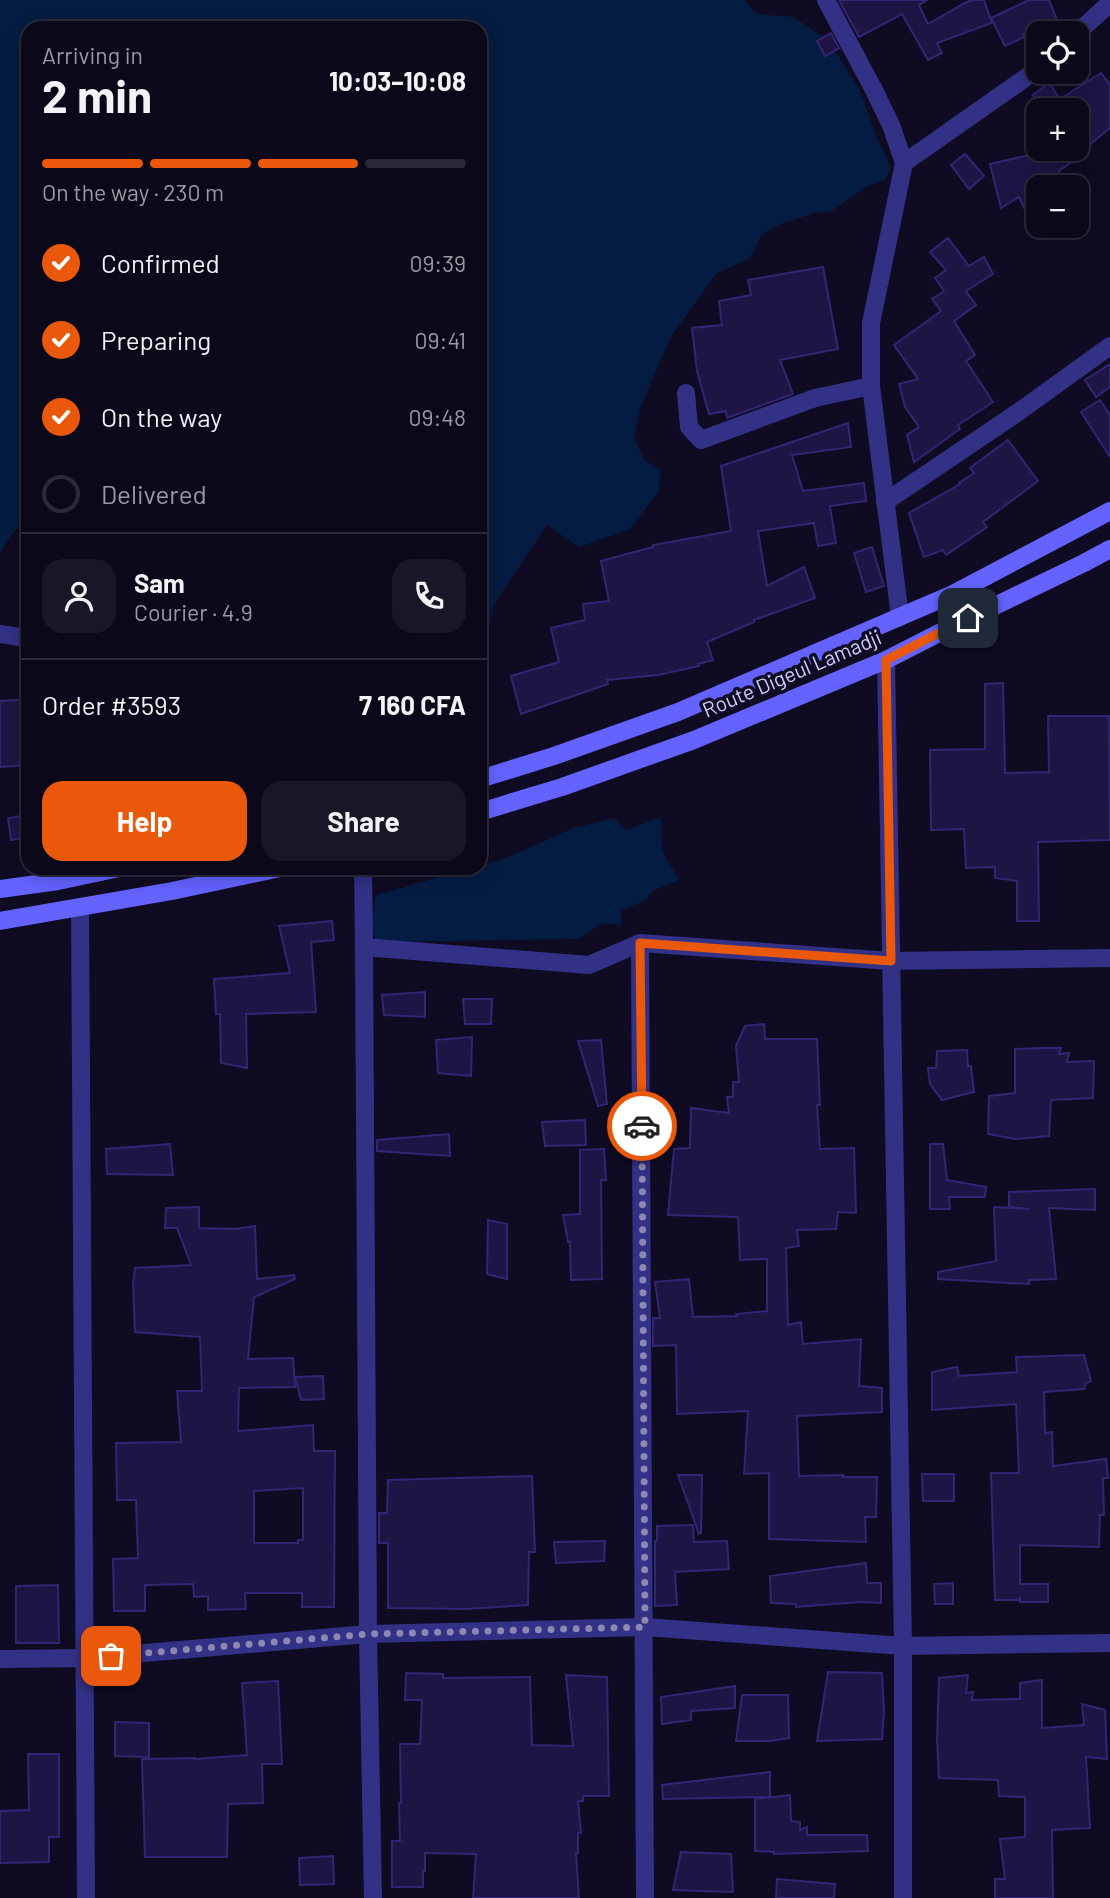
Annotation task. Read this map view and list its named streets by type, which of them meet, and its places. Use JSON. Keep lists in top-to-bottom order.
{
  "streets": {
    "main road": ["Route Digeul Lamadji"]
  },
  "page": {
    "map_buttons": ["+", "−"],
    "heading": ["2 min", "Arriving in", "10:03–10:08"],
    "panel": [
      "Sam",
      "Courier · 4.9",
      "Order #3593",
      "7 160 CFA"
    ],
    "bar": "On the way · 230 m",
    "list": [
      ["Confirmed", "09:39"],
      ["Preparing", "09:41"],
      ["On the way", "09:48"],
      "Delivered"
    ],
    "buttons": ["Help", "Share"]
  }
}
